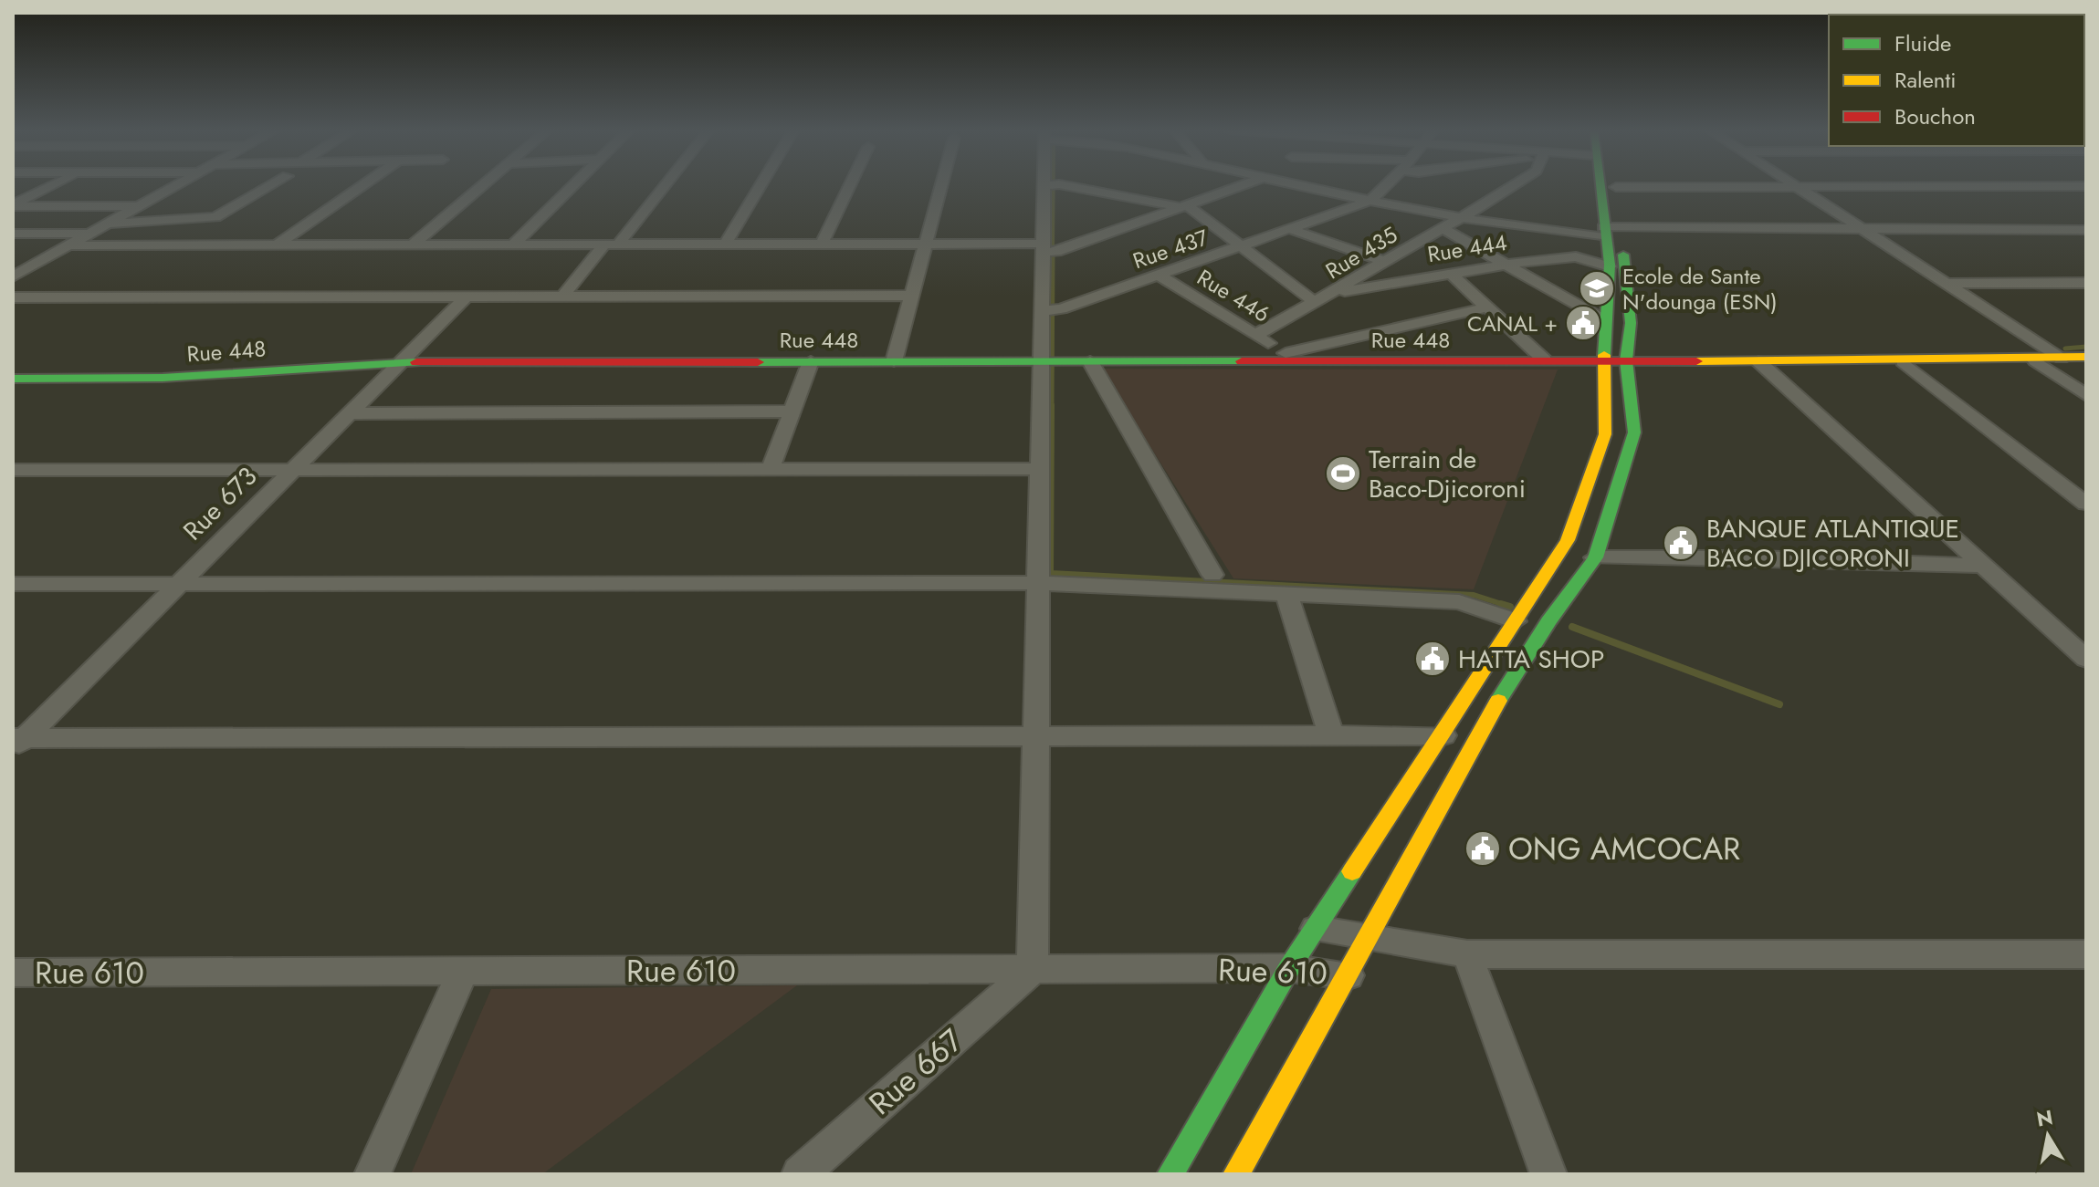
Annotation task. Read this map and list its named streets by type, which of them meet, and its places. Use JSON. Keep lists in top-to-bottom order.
{
  "streets": {
    "main road": ["Rue 448"],
    "street": [
      "Rue 444",
      "Rue 437",
      "Rue 435",
      "Rue 446",
      "Rue 673",
      "Rue 610",
      "Rue 667"
    ]
  },
  "crossings": [
    ["Rue 444", "Rue 435"],
    ["Rue 437", "Rue 446"],
    ["Rue 435", "Rue 446"],
    ["Rue 446", "Rue 448"],
    ["Rue 448", "Rue 673"],
    ["Rue 610", "Rue 667"]
  ],
  "places": {
    "school or university": ["Ecole de Sante N'dounga (ESN)"],
    "public building": [
      "CANAL +",
      "BANQUE ATLANTIQUE BACO DJICORONI",
      "HATTA SHOP",
      "ONG AMCOCAR"
    ],
    "sports": ["Terrain de Baco-Djicoroni"]
  },
  "legend": ["Fluide", "Ralenti", "Bouchon"],
  "north": "top"
}
